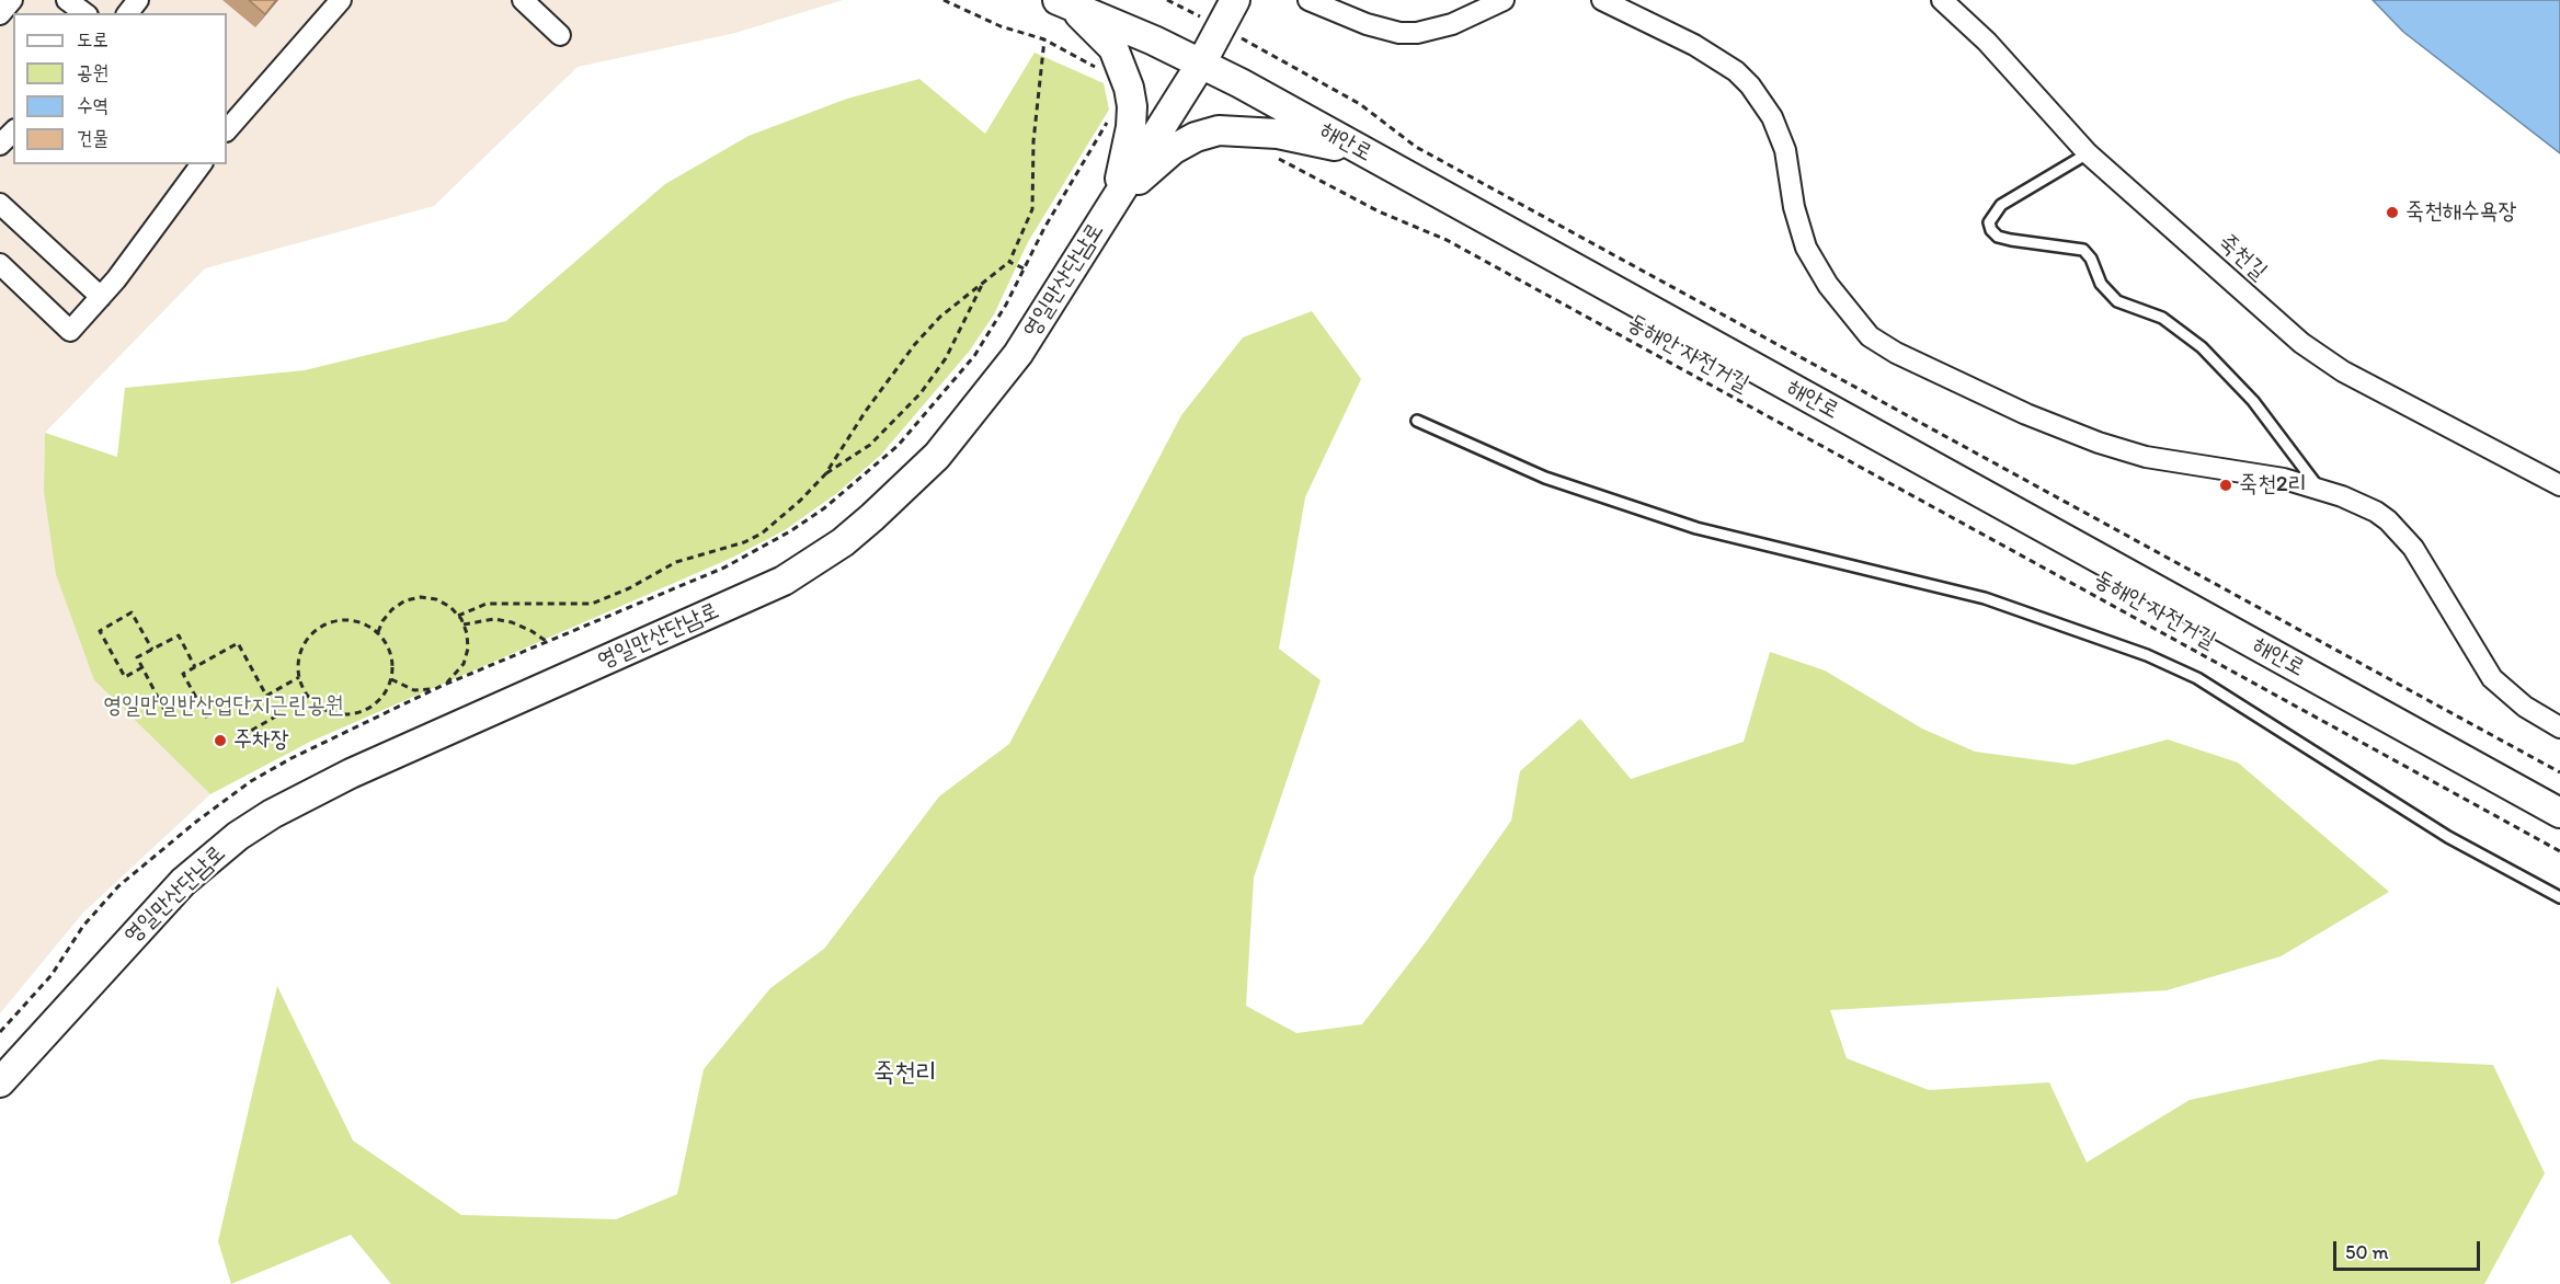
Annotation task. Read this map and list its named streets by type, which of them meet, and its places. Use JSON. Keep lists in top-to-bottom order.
{
  "streets": {
    "street": ["해안로", "죽천길", "영일만산단남로"],
    "path": ["동해안 자전거길"]
  },
  "crossings": [
    ["해안로", "영일만산단남로"]
  ],
  "districts": ["죽천리"],
  "parks": ["영일만일반산업단지근린공원"],
  "places": ["죽천해수욕장", "죽천2리", "주차장"],
  "legend": [
    "도로",
    "공원",
    "수역",
    "건물"
  ],
  "scale_bar": "50 m"
}
